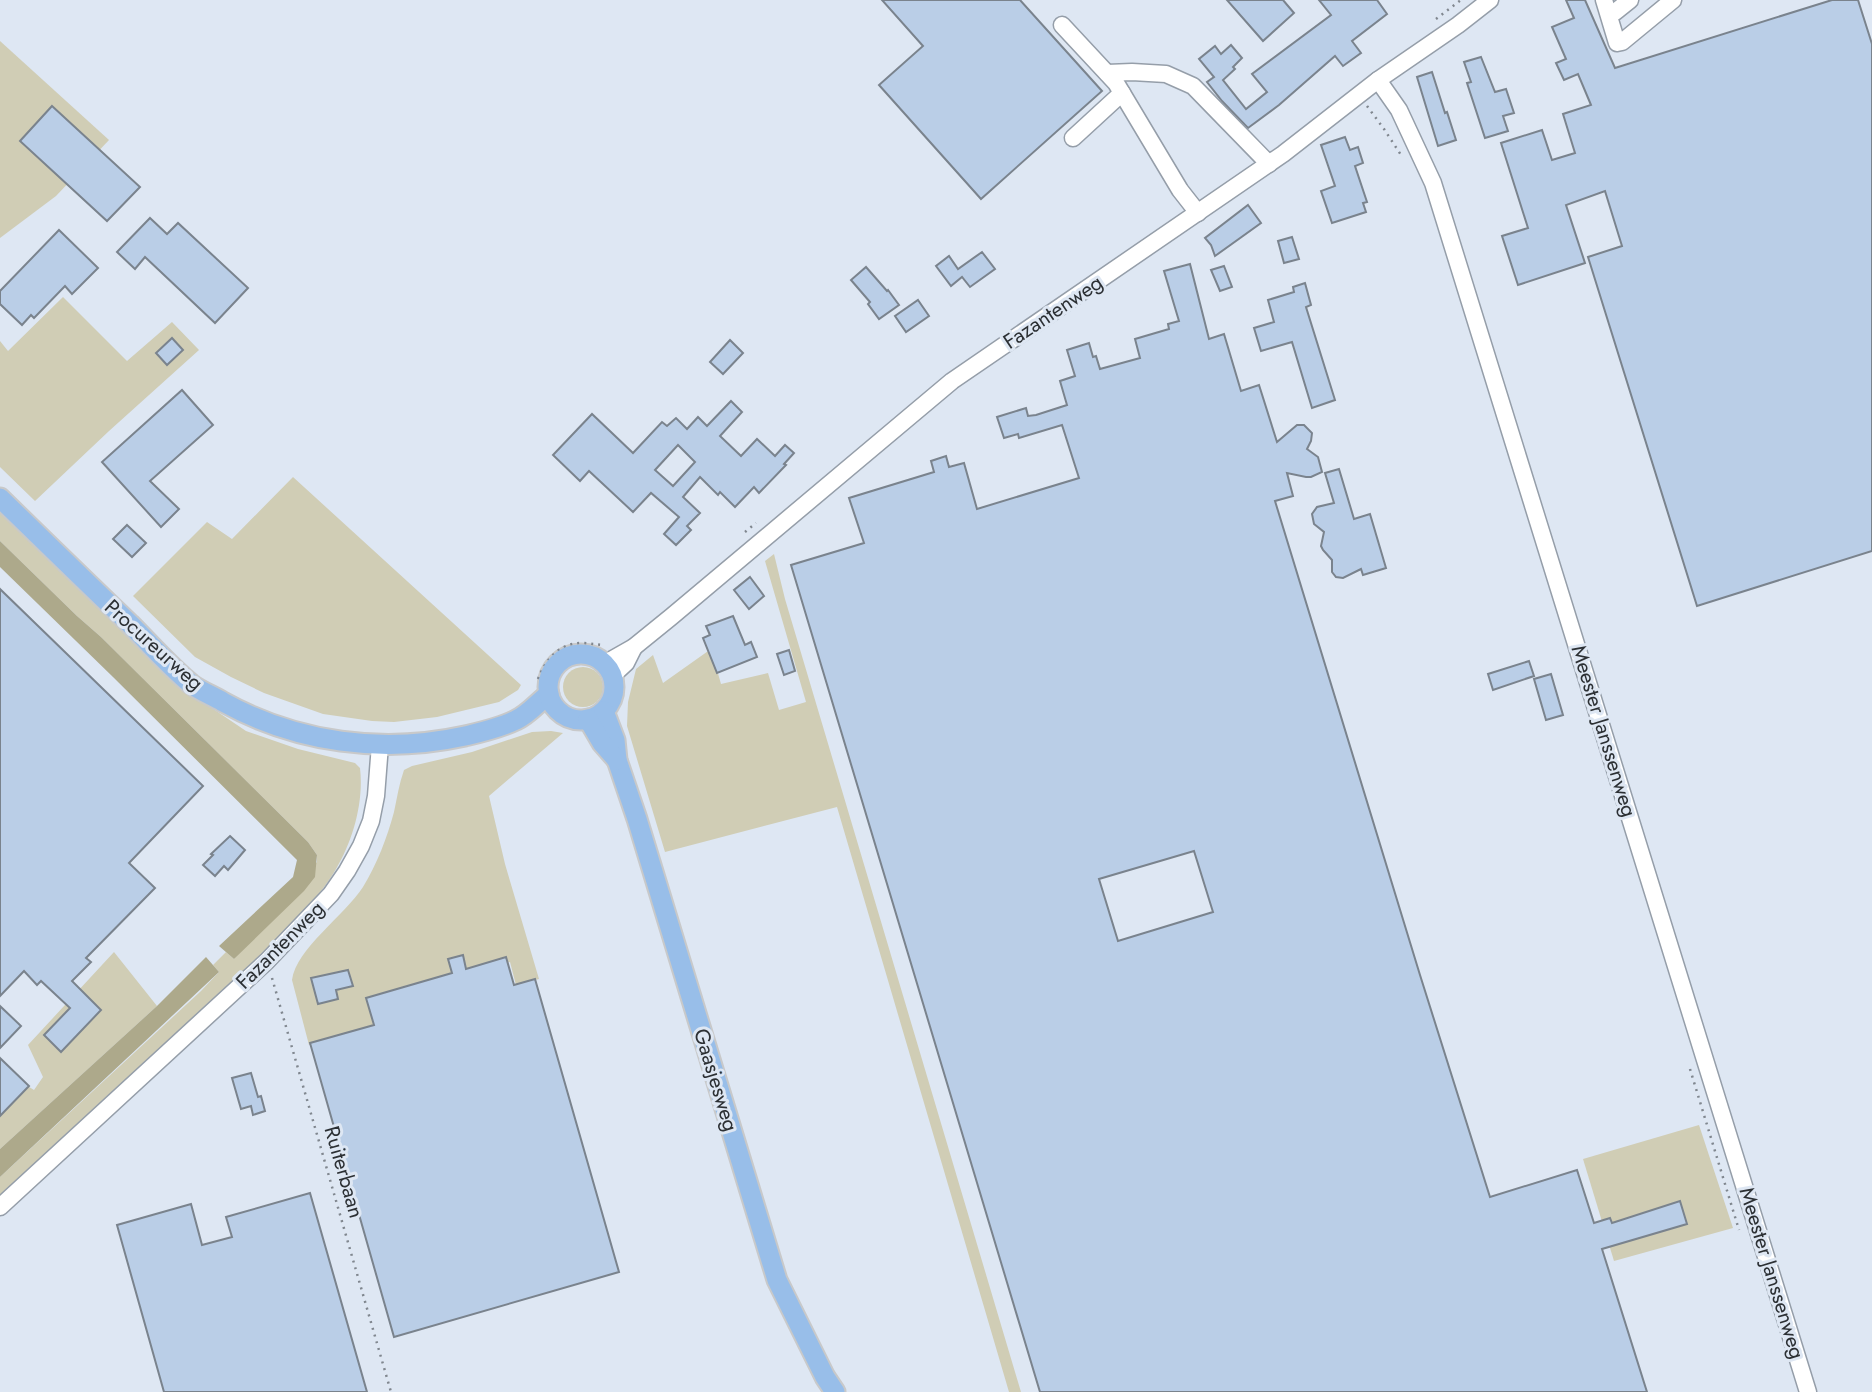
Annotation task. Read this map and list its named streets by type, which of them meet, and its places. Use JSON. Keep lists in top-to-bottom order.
{
  "streets": {
    "main road": ["Procureurweg", "Gaasjesweg"],
    "street": ["Fazantenweg", "Meester Janssenweg"],
    "path": ["Ruiterbaan"]
  },
  "crossings": [
    ["Fazantenweg", "Procureurweg"],
    ["Fazantenweg", "Meester Janssenweg"],
    ["Fazantenweg", "Gaasjesweg"],
    ["Fazantenweg", "Ruiterbaan"]
  ]
}
